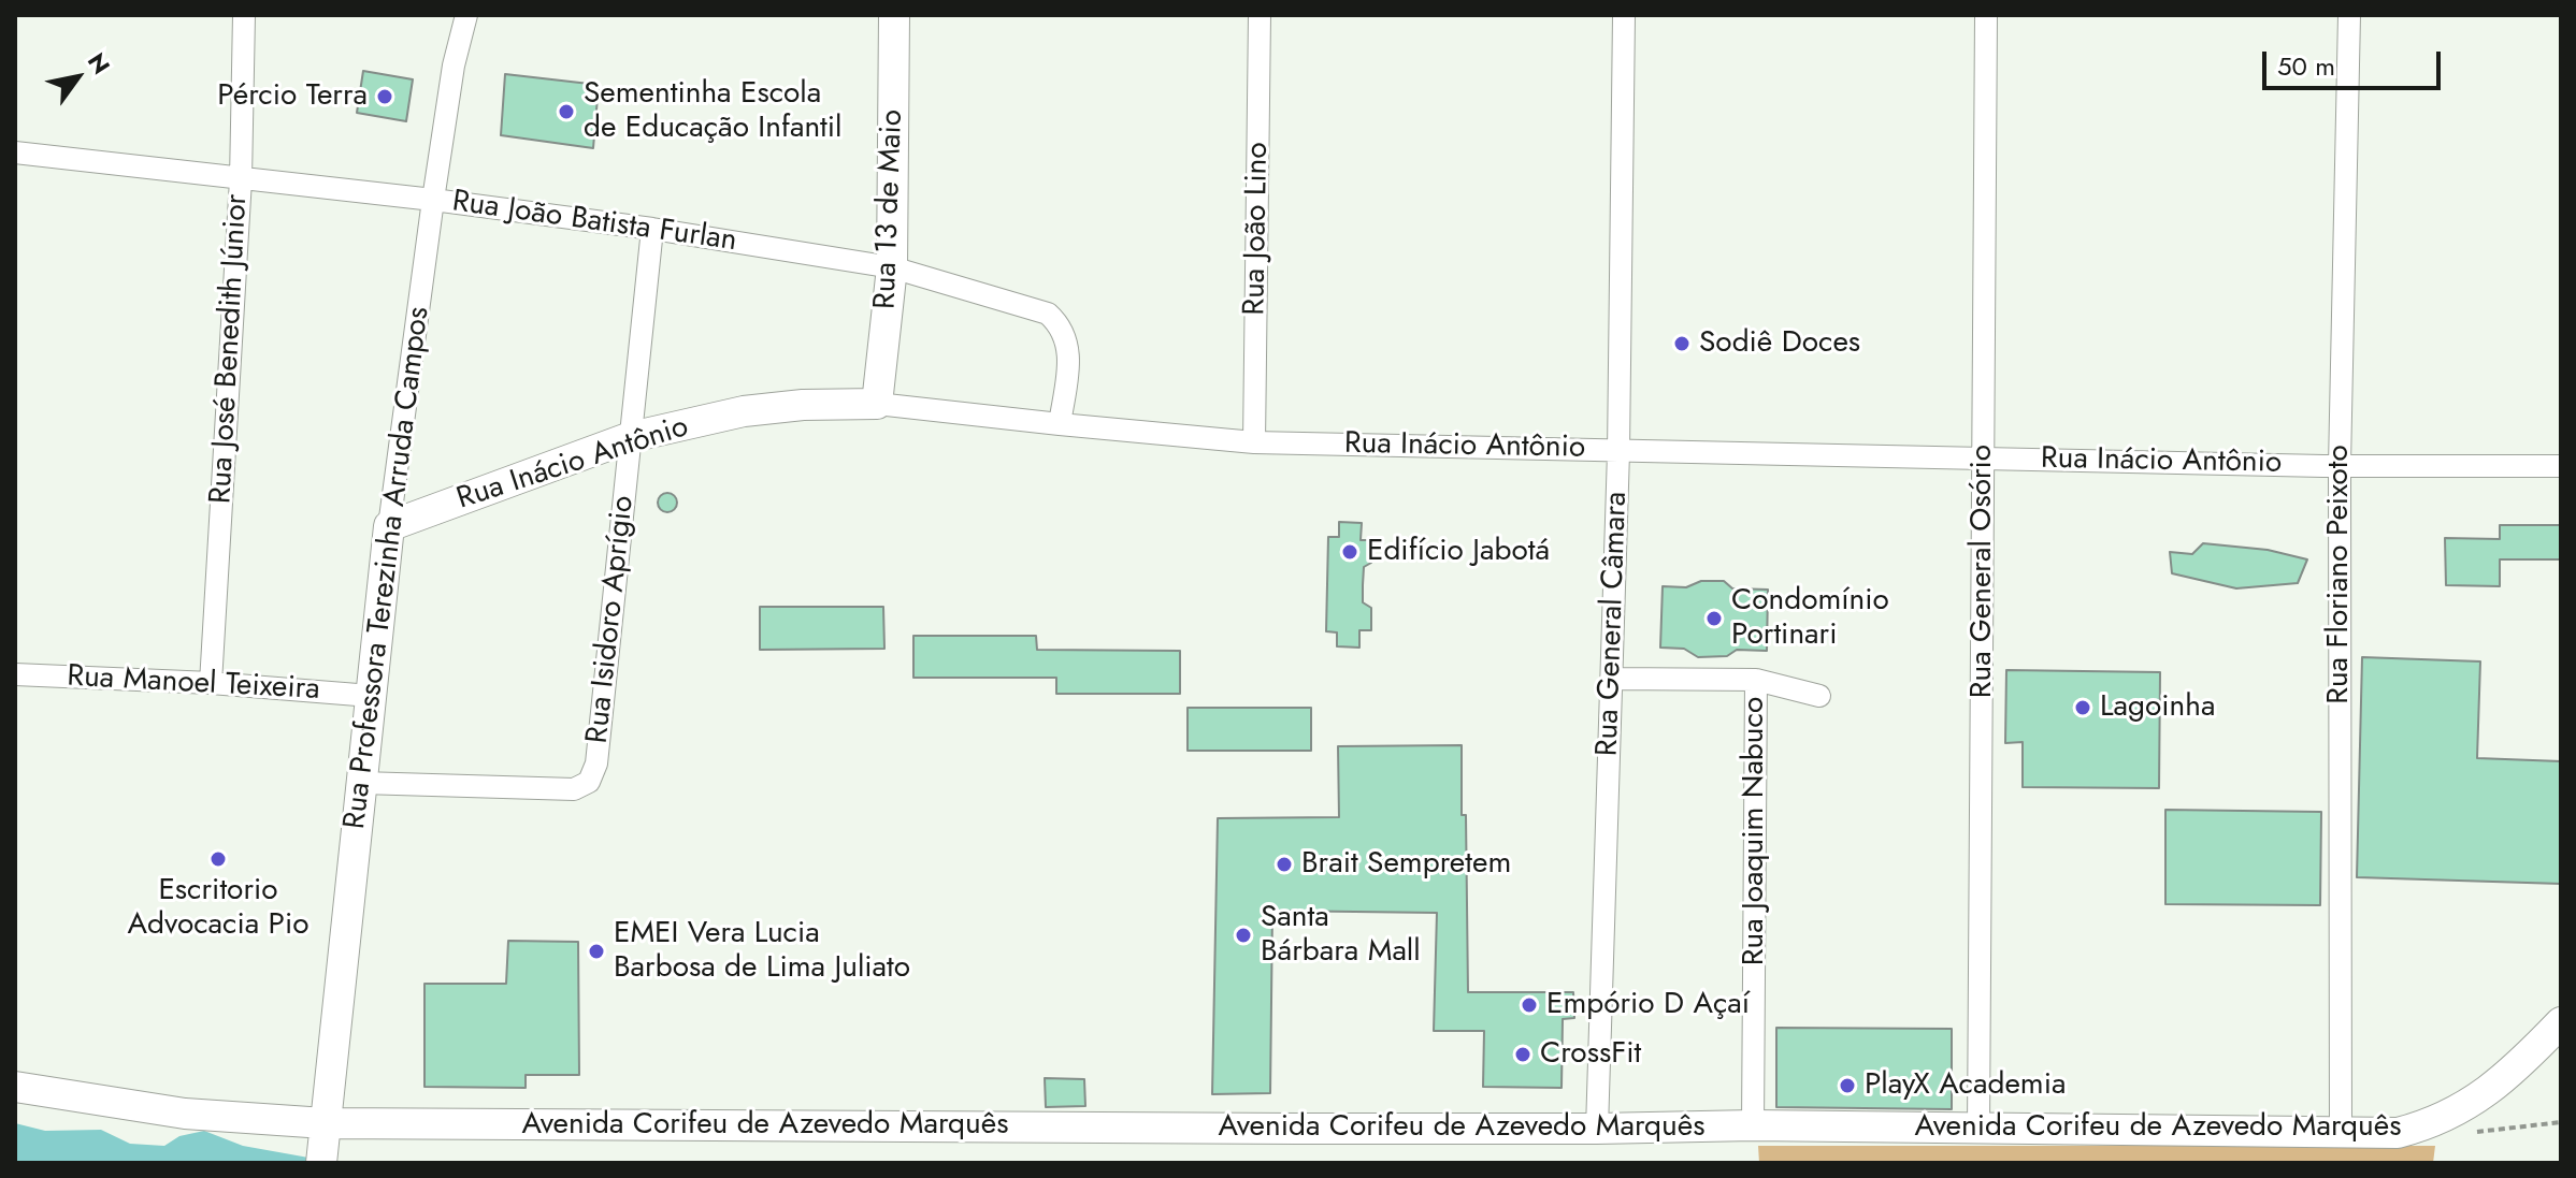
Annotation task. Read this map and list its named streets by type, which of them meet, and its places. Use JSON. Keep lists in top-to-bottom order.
{
  "streets": {
    "main road": [
      "Rua 13 de Maio",
      "Rua Inácio Antônio",
      "Rua Professora Terezinha Arruda Campos",
      "Avenida Corifeu de Azevedo Marquês"
    ],
    "street": [
      "Rua João Batista Furlan",
      "Rua João Lino",
      "Rua José Benedith Júnior",
      "Rua General Osório",
      "Rua Floriano Peixoto",
      "Rua Isidoro Aprígio",
      "Rua General Câmara",
      "Rua Manoel Teixeira",
      "Rua Joaquim Nabuco"
    ]
  },
  "crossings": [
    ["Rua 13 de Maio", "Rua João Batista Furlan"],
    ["Rua 13 de Maio", "Rua Inácio Antônio"],
    ["Rua João Batista Furlan", "Rua José Benedith Júnior"],
    ["Rua João Batista Furlan", "Rua Inácio Antônio"],
    ["Rua João Batista Furlan", "Rua Professora Terezinha Arruda Campos"],
    ["Rua João Batista Furlan", "Rua Isidoro Aprígio"],
    ["Rua João Lino", "Rua Inácio Antônio"],
    ["Rua José Benedith Júnior", "Rua Manoel Teixeira"],
    ["Rua Inácio Antônio", "Rua Professora Terezinha Arruda Campos"],
    ["Rua Inácio Antônio", "Rua General Osório"],
    ["Rua Inácio Antônio", "Rua Floriano Peixoto"],
    ["Rua Inácio Antônio", "Rua Isidoro Aprígio"],
    ["Rua Inácio Antônio", "Rua General Câmara"],
    ["Rua Professora Terezinha Arruda Campos", "Rua Isidoro Aprígio"],
    ["Rua Professora Terezinha Arruda Campos", "Rua Manoel Teixeira"],
    ["Rua Professora Terezinha Arruda Campos", "Avenida Corifeu de Azevedo Marquês"],
    ["Rua General Osório", "Avenida Corifeu de Azevedo Marquês"],
    ["Rua Floriano Peixoto", "Avenida Corifeu de Azevedo Marquês"],
    ["Rua General Câmara", "Rua Joaquim Nabuco"],
    ["Rua General Câmara", "Avenida Corifeu de Azevedo Marquês"],
    ["Rua Joaquim Nabuco", "Avenida Corifeu de Azevedo Marquês"]
  ],
  "places": [
    "Pércio Terra",
    "Sementinha Escola de Educação Infantil",
    "Sodiê Doces",
    "Edifício Jabotá",
    "Condomínio Portinari",
    "Lagoinha",
    "Escritorio Advocacia Pio",
    "Brait Sempretem",
    "Santa Bárbara Mall",
    "EMEI Vera Lucia Barbosa de Lima Juliato",
    "Empório D Açaí",
    "CrossFit",
    "PlayX Academia"
  ],
  "scale_bar": "50 m",
  "north": "top right"
}
